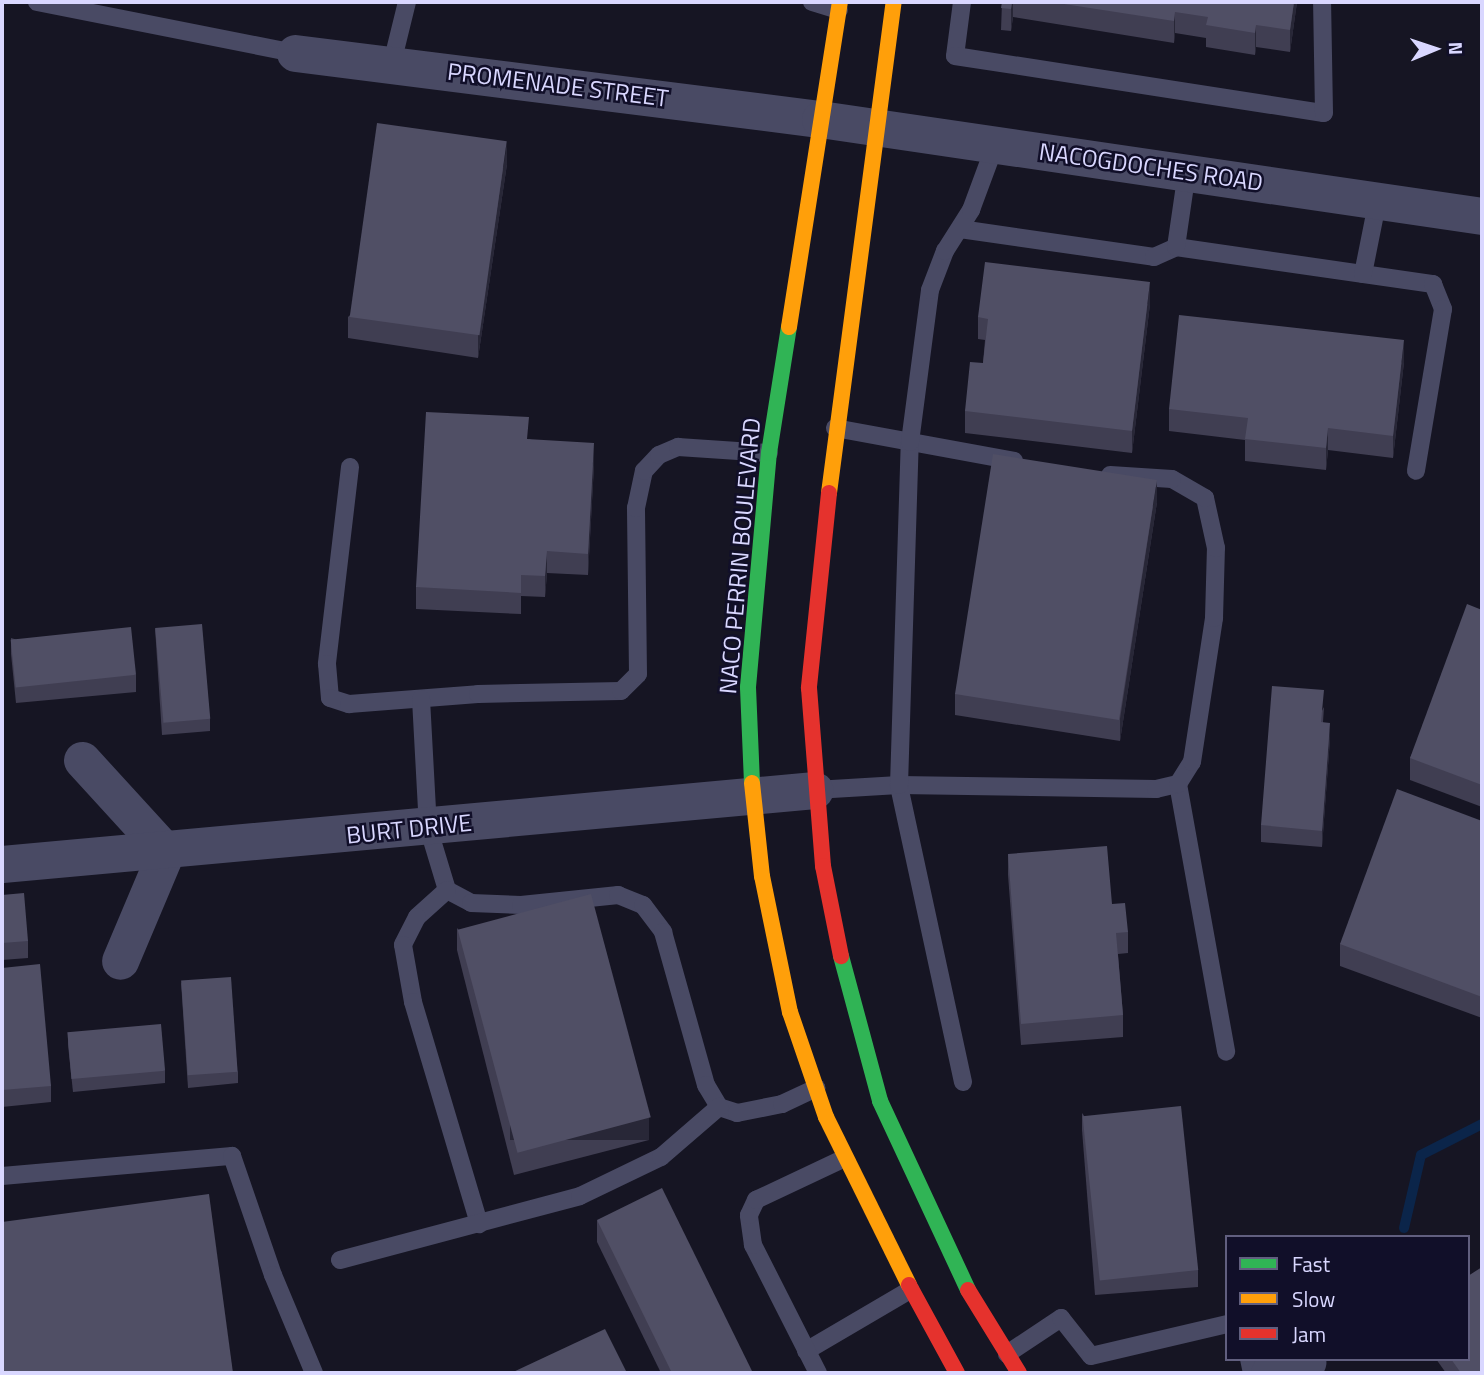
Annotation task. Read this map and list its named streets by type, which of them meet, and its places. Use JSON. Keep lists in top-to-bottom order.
{
  "streets": {
    "main road": ["NACO PERRIN BOULEVARD"],
    "street": ["PROMENADE STREET", "NACOGDOCHES ROAD", "BURT DRIVE"]
  },
  "crossings": [
    ["PROMENADE STREET", "NACOGDOCHES ROAD"],
    ["PROMENADE STREET", "NACO PERRIN BOULEVARD"],
    ["NACOGDOCHES ROAD", "NACO PERRIN BOULEVARD"],
    ["NACO PERRIN BOULEVARD", "BURT DRIVE"]
  ],
  "legend": ["Fast", "Slow", "Jam"],
  "north": "right"
}
